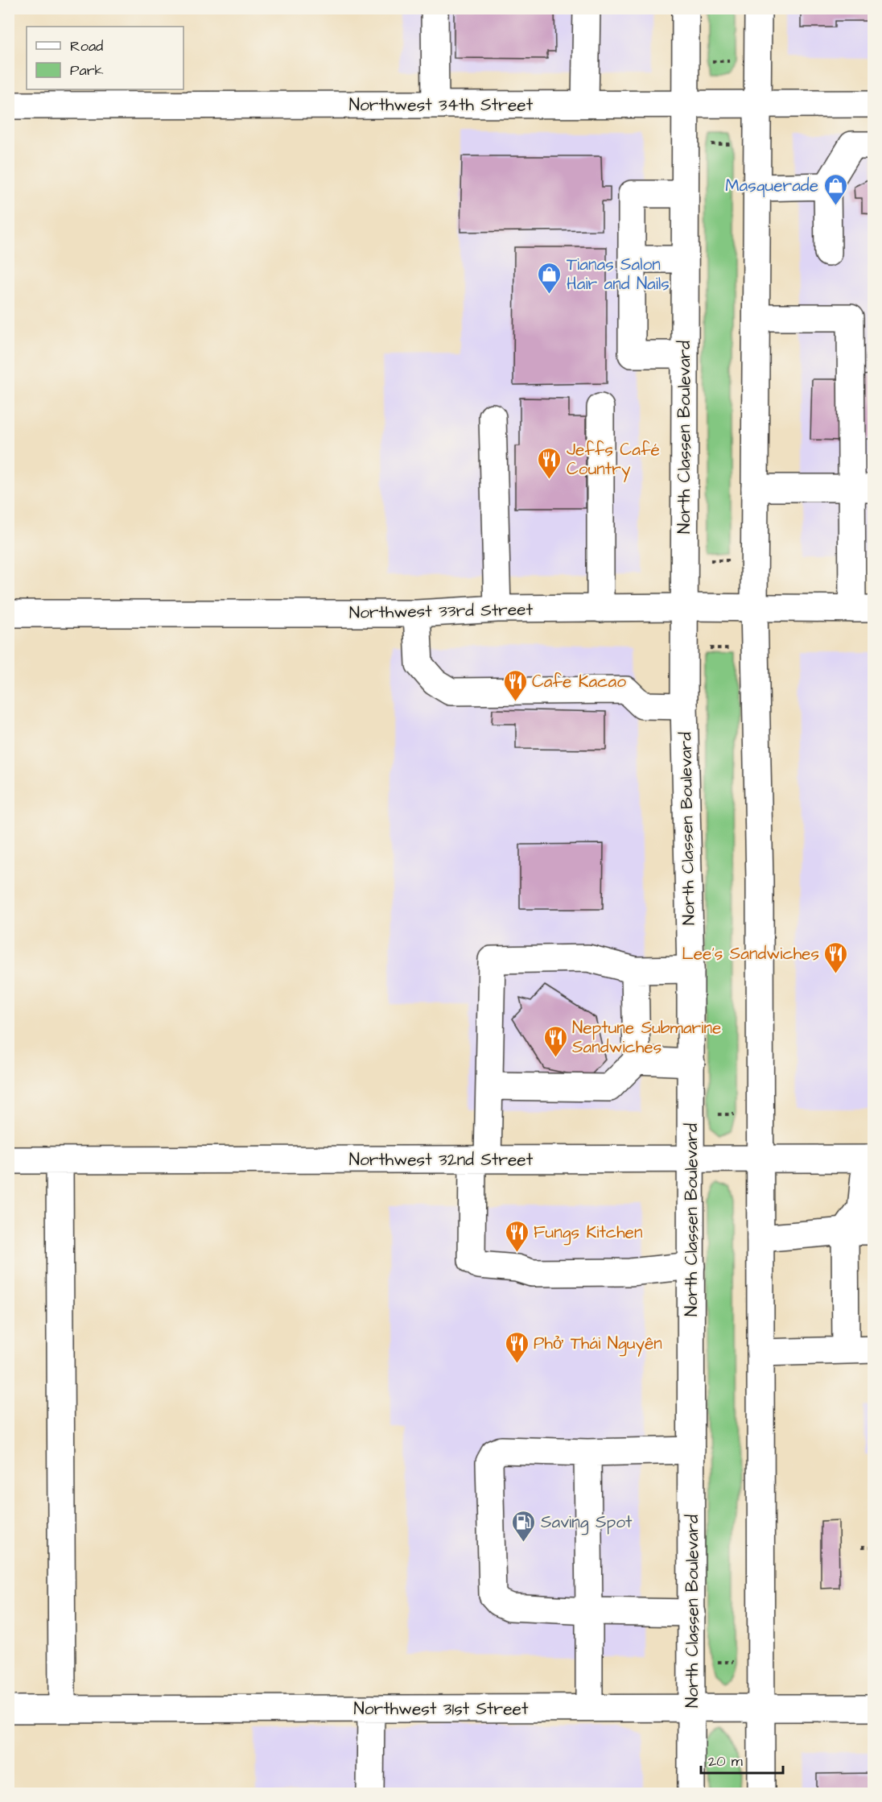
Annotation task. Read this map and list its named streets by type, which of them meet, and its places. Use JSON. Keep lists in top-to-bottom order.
{
  "streets": {
    "main road": [
      "Northwest 34th Street",
      "North Classen Boulevard",
      "Northwest 33rd Street",
      "Northwest 32nd Street",
      "Northwest 31st Street"
    ]
  },
  "crossings": [
    ["Northwest 34th Street", "North Classen Boulevard"],
    ["North Classen Boulevard", "Northwest 33rd Street"],
    ["North Classen Boulevard", "Northwest 32nd Street"],
    ["North Classen Boulevard", "Northwest 31st Street"]
  ],
  "places": {
    "shop": ["Masquerade", "Tianas Salon Hair and Nails"],
    "restaurant": [
      "Jeffs Café Country",
      "Cafe Kacao",
      "Lee's Sandwiches",
      "Neptune Submarine Sandwiches",
      "Fungs Kitchen",
      "Phở Thái Nguyên"
    ],
    "fuel station": ["Saving Spot"]
  },
  "legend": ["Road", "Park"],
  "scale_bar": "20 m"
}
